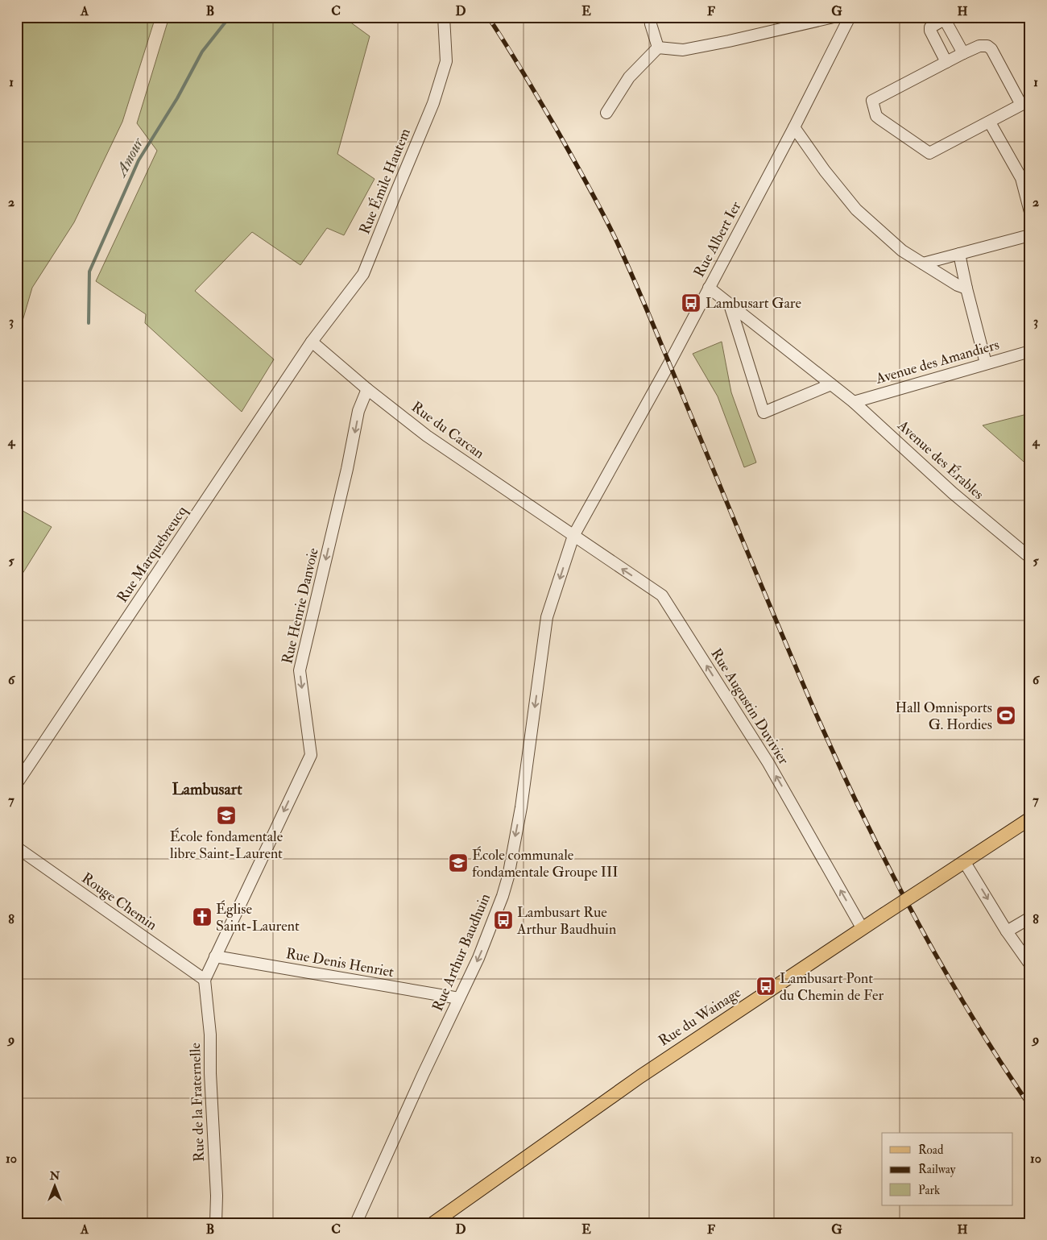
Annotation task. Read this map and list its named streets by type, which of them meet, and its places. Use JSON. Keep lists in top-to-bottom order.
{
  "streets": {
    "main road": ["Rue du Wainage"],
    "street": [
      "Rue Émile Hautem",
      "Rue Albert Ier",
      "Avenue des Amandiers",
      "Rue du Carcan",
      "Avenue des Érables",
      "Rue Marquebreucq",
      "Rue Henrie Danvoie",
      "Rue Augustin Duvivier",
      "Rouge Chemin",
      "Rue Arthur Baudhuin",
      "Rue Denis Henriet",
      "Rue de la Fraternelle"
    ]
  },
  "crossings": [
    ["Rue Émile Hautem", "Rue du Carcan"],
    ["Rue Émile Hautem", "Rue Marquebreucq"],
    ["Rue Albert Ier", "Rue du Carcan"],
    ["Rue Albert Ier", "Avenue des Érables"],
    ["Rue Albert Ier", "Rue Augustin Duvivier"],
    ["Rue Albert Ier", "Rue Arthur Baudhuin"],
    ["Avenue des Amandiers", "Avenue des Érables"],
    ["Rue du Carcan", "Rue Marquebreucq"],
    ["Rue du Carcan", "Rue Henrie Danvoie"],
    ["Rue du Carcan", "Rue Augustin Duvivier"],
    ["Rue du Carcan", "Rue Arthur Baudhuin"],
    ["Rue Henrie Danvoie", "Rouge Chemin"],
    ["Rue Henrie Danvoie", "Rue Denis Henriet"],
    ["Rue Henrie Danvoie", "Rue de la Fraternelle"],
    ["Rue Augustin Duvivier", "Rue Arthur Baudhuin"],
    ["Rue Augustin Duvivier", "Rue du Wainage"],
    ["Rouge Chemin", "Rue de la Fraternelle"],
    ["Rue Arthur Baudhuin", "Rue Denis Henriet"]
  ],
  "one_way": ["Rue Henrie Danvoie", "Rue Augustin Duvivier", "Rue Arthur Baudhuin"],
  "districts": ["Lambusart"],
  "water": ["Amour"],
  "places": {
    "bus stop": ["Lambusart Gare", "Lambusart Rue Arthur Baudhuin", "Lambusart Pont du Chemin de Fer"],
    "sports": ["Hall Omnisports G. Hordies"],
    "school or university": ["École fondamentale libre Saint-Laurent", "École communale fondamentale Groupe III"],
    "church": ["Église Saint-Laurent"]
  },
  "legend": ["Road", "Railway", "Park"],
  "north": "top",
  "grid": {
    "columns": [
      "A",
      "B",
      "C",
      "D",
      "E",
      "F",
      "G",
      "H"
    ],
    "rows": [
      "1",
      "2",
      "3",
      "4",
      "5",
      "6",
      "7",
      "8",
      "9",
      "10"
    ]
  }
}
